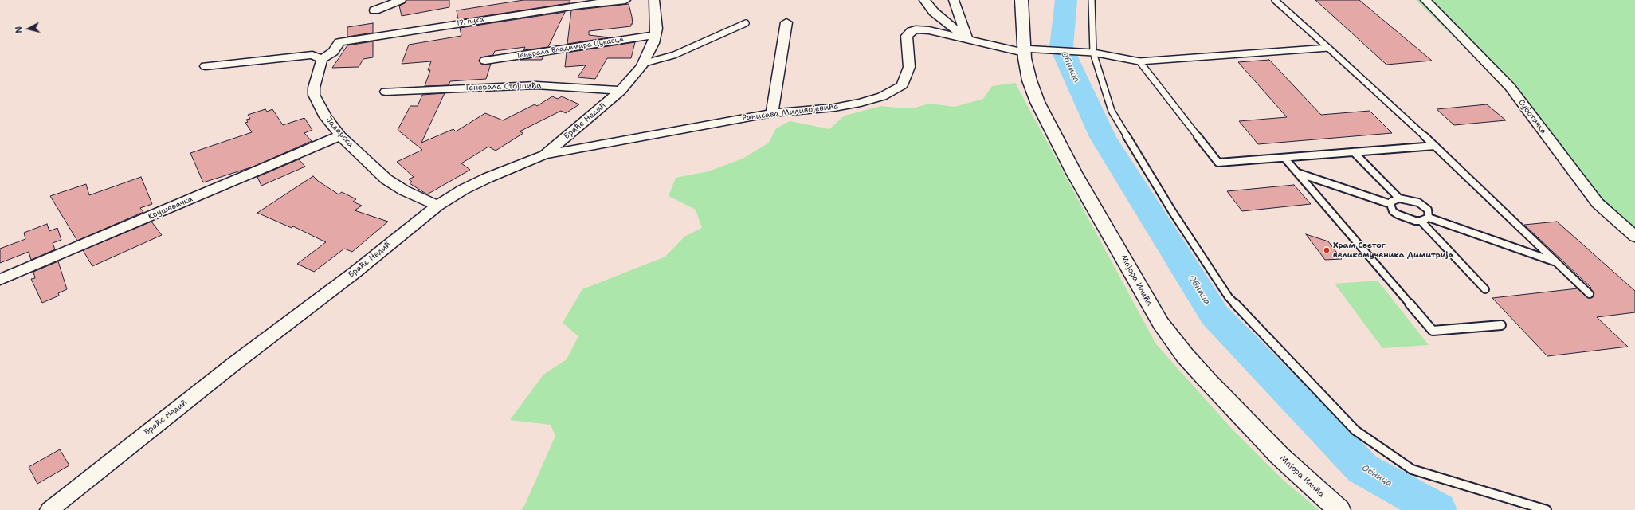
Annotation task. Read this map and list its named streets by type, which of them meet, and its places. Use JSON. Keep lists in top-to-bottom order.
{
  "streets": {
    "main road": ["Мајора Илића"],
    "street": [
      "17. пука",
      "Генерала Владимира Цукавца",
      "Генерала Стојшића",
      "Ранисава Миливојевића",
      "Суботичка",
      "Браће Недић",
      "Јадарска",
      "Крушевачка"
    ]
  },
  "crossings": [
    ["17. пука", "Јадарска"],
    ["Генерала Владимира Цукавца", "Браће Недић"],
    ["Генерала Стојшића", "Браће Недић"],
    ["Ранисава Миливојевића", "Браће Недић"],
    ["Ранисава Миливојевића", "Мајора Илића"],
    ["Браће Недић", "Јадарска"],
    ["Јадарска", "Крушевачка"]
  ],
  "water": ["Обница"],
  "places": ["Храм Светог великомученика Димитрија"],
  "north": "left"
}
